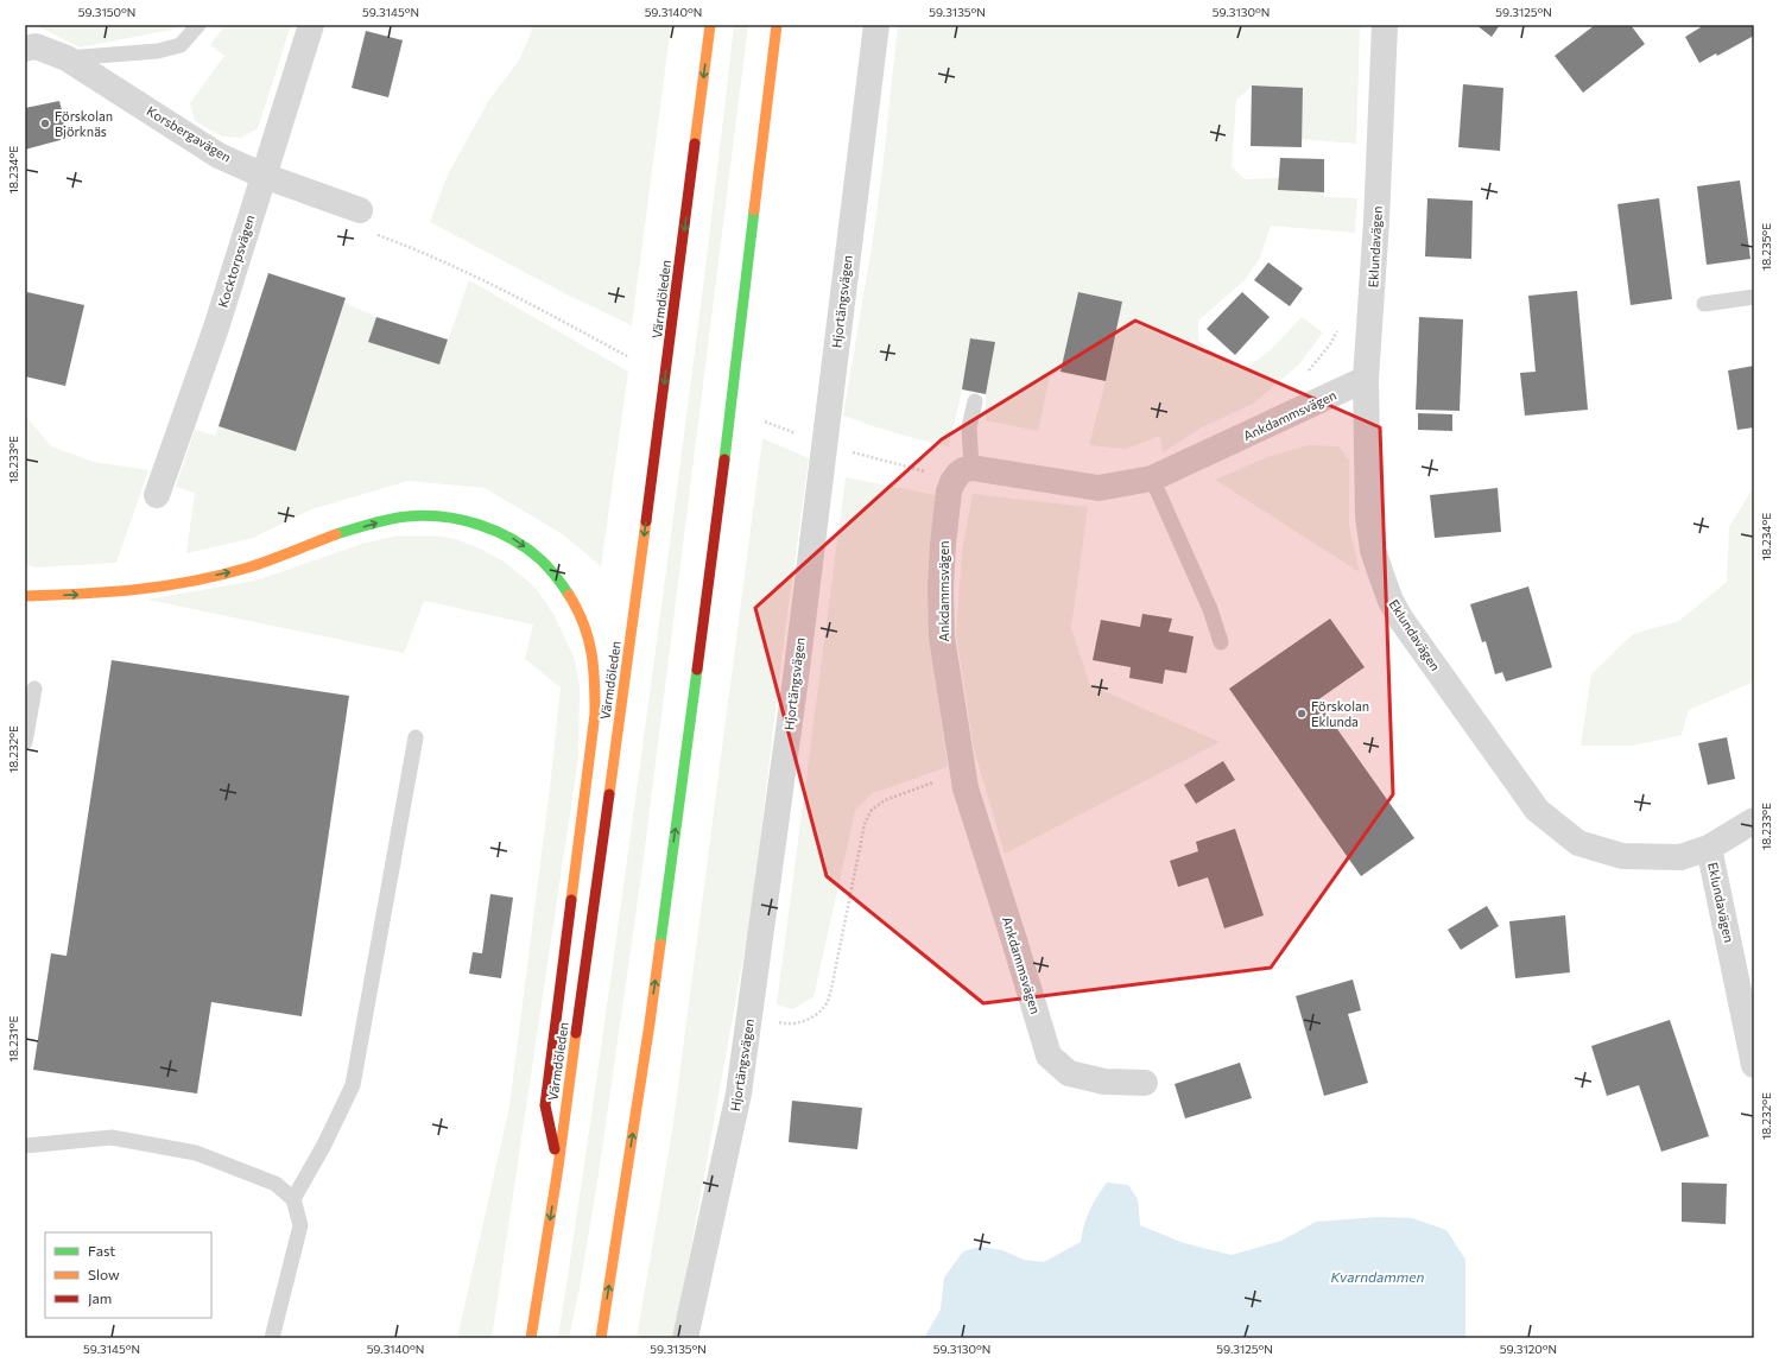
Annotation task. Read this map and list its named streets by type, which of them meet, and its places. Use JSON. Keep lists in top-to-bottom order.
{
  "streets": {
    "highway": ["Värmdöleden"],
    "street": [
      "Korsbergavägen",
      "Eklundavägen",
      "Kocktorpsvägen",
      "Hjortängsvägen",
      "Ankdammsvägen"
    ]
  },
  "crossings": [
    ["Korsbergavägen", "Kocktorpsvägen"],
    ["Eklundavägen", "Ankdammsvägen"]
  ],
  "water": ["Kvarndammen"],
  "places": ["Förskolan Björknäs", "Förskolan Eklunda"],
  "legend": ["Fast", "Slow", "Jam"],
  "coordinates": [
    "59.3150°N",
    "59.3145°N",
    "59.3140°N",
    "59.3135°N",
    "59.3130°N",
    "59.3125°N",
    "18.234°E",
    "18.235°E",
    "18.233°E",
    "18.232°E",
    "18.231°E",
    "59.3120°N"
  ]
}
